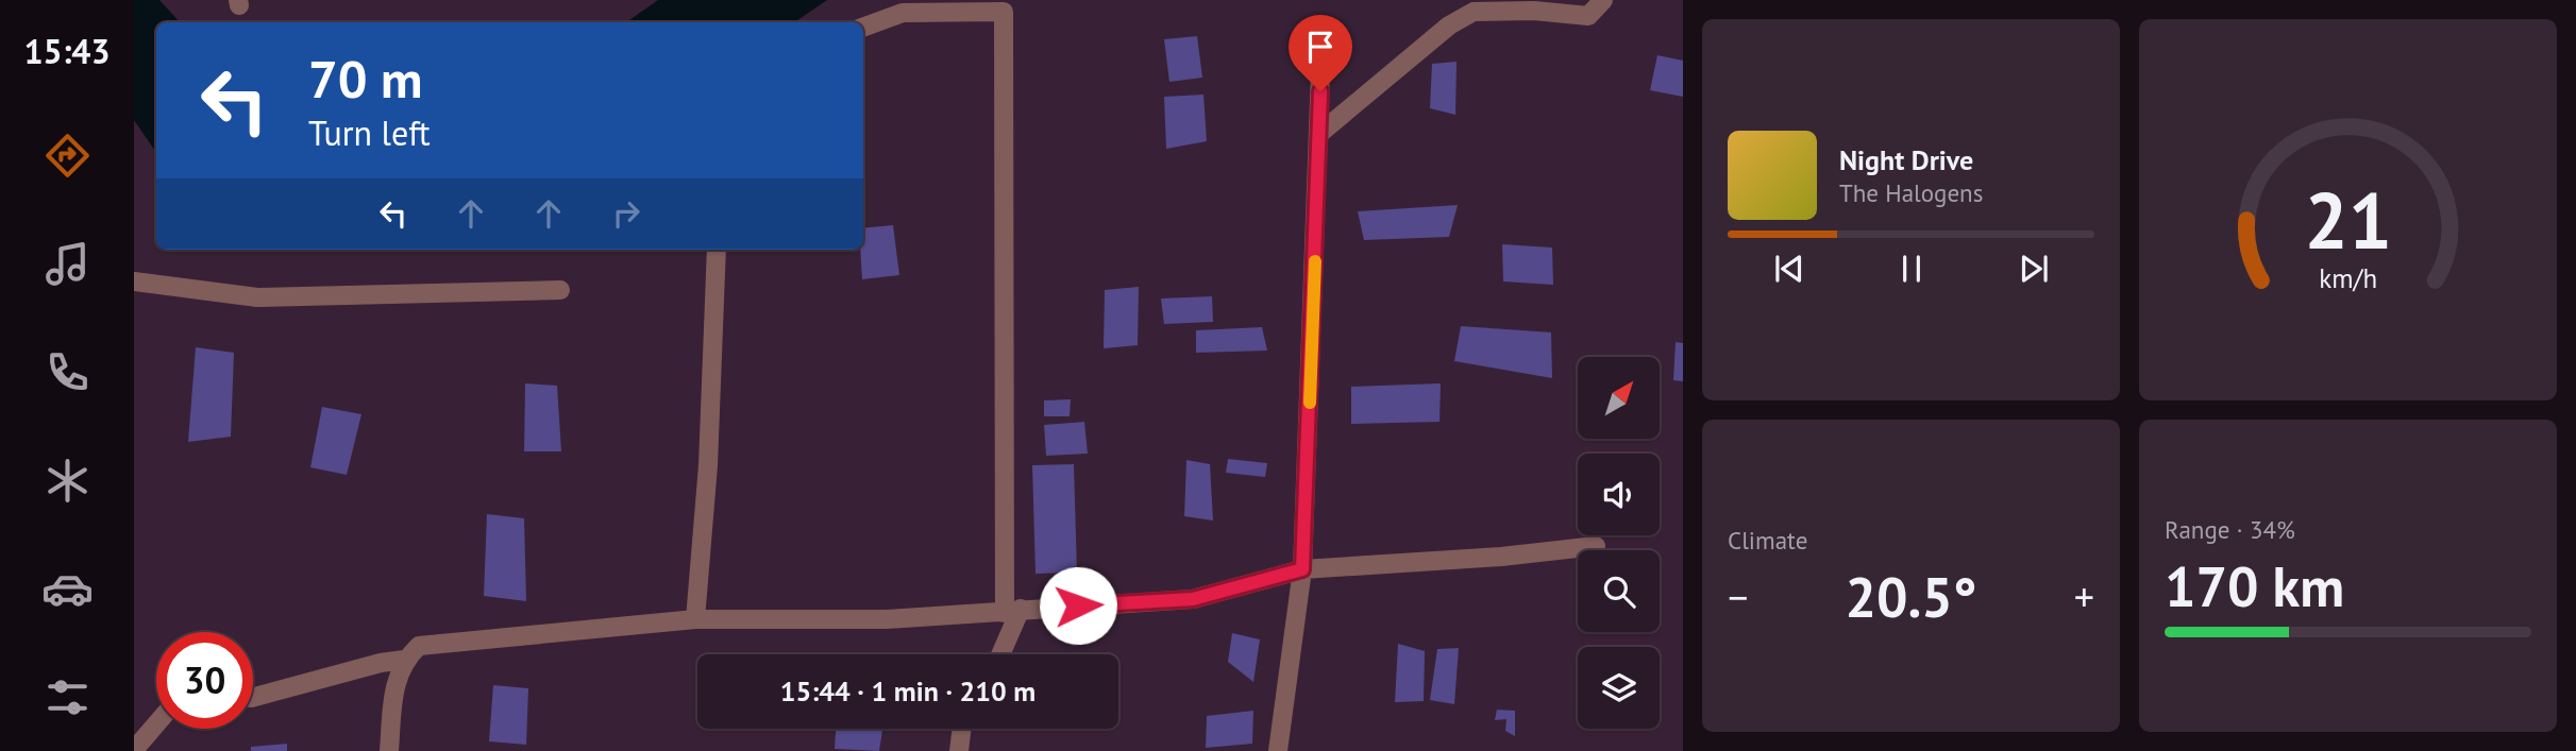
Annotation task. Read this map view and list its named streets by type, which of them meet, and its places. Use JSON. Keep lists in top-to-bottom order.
{
  "north": "top right",
  "page": {
    "tabs": "15:43",
    "turn": ["70 m", "Turn left"],
    "song": ["Night Drive", "The Halogens"],
    "tile": [
      "Climate",
      ["Range · 34%", "170 km"]
    ],
    "heat": ["−", "20.5°", "+"],
    "limit": "30",
    "trip": "15:44 · 1 min · 210 m",
    "gauge": ["21", "km/h"]
  }
}
